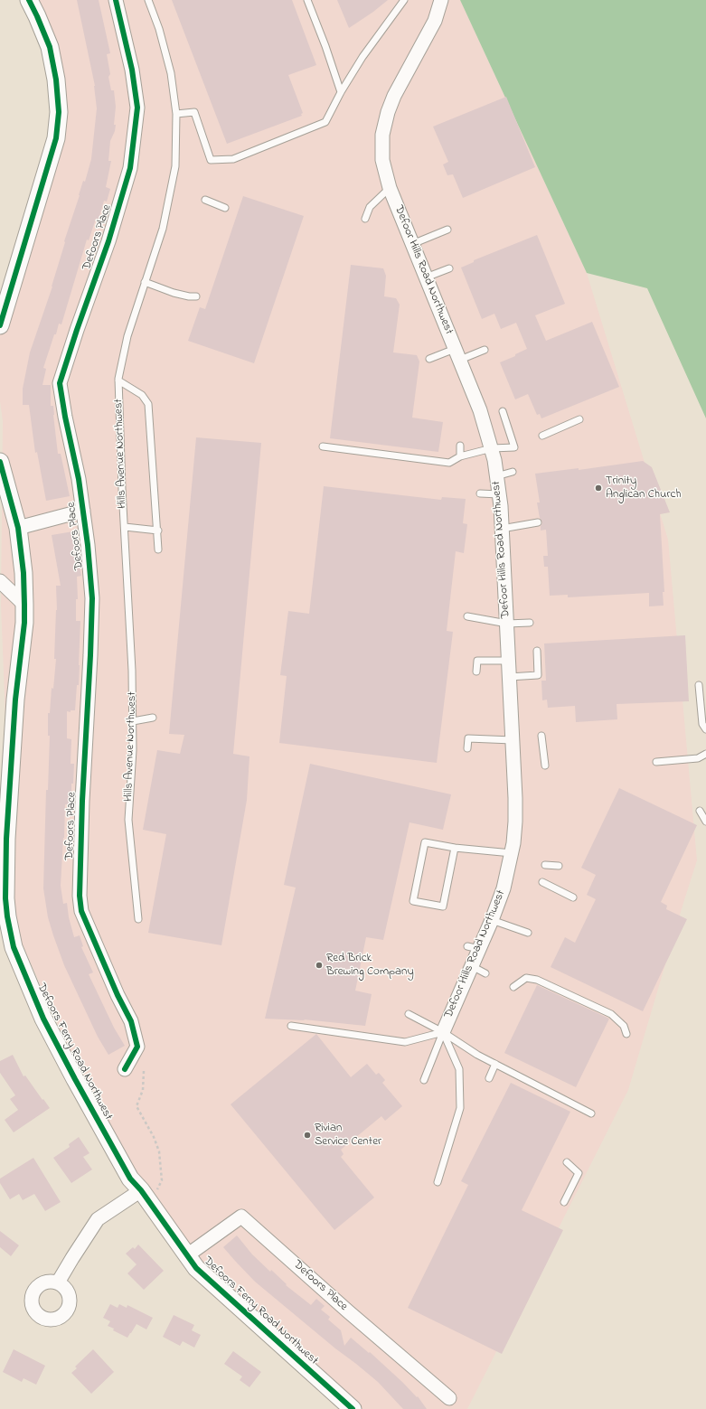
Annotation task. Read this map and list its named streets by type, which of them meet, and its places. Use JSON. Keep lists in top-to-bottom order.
{
  "streets": {
    "street": ["Defoors Place", "Defoor Hills Road Northwest", "Defoors Ferry Road Northwest"],
    "lane": ["Hills Avenue Northwest"]
  },
  "crossings": [
    ["Defoors Place", "Defoors Ferry Road Northwest"]
  ],
  "places": ["Trinity Anglican Church", "Red Brick Brewing Company", "Rivian Service Center"]
}
